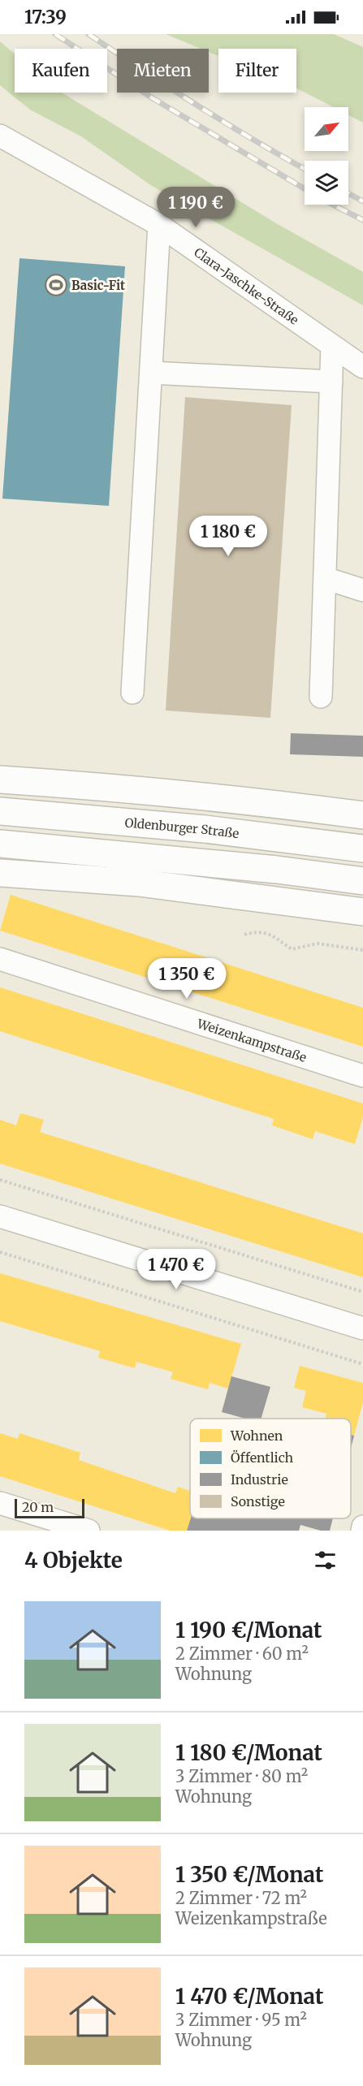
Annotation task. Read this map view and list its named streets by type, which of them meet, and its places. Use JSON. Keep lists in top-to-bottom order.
{
  "streets": {
    "highway": ["Oldenburger Straße"],
    "street": ["Clara-Jaschke-Straße", "Weizenkampstraße"]
  },
  "places": {
    "sports": ["Basic-Fit"]
  },
  "legend": [
    "Wohnen",
    "Öffentlich",
    "Industrie",
    "Sonstige"
  ],
  "scale_bar": "20 m",
  "north": "top right",
  "page": {
    "status": "17:39",
    "chip": ["Kaufen", "Mieten", "Filter"],
    "price": [
      "1 190 €",
      "1 180 €",
      "1 350 €",
      "1 470 €"
    ],
    "scale": "20 m",
    "heading": "4 Objekte",
    "list": [
      {
        "name": "1 190 €/Monat",
        "note": "2 Zimmer · 60 m² · Wohnung"
      },
      {
        "name": "1 180 €/Monat",
        "note": "3 Zimmer · 80 m² · Wohnung"
      },
      {
        "name": "1 350 €/Monat",
        "note": "2 Zimmer · 72 m² · Weizenkampstraße"
      },
      {
        "name": "1 470 €/Monat",
        "note": "3 Zimmer · 95 m² · Wohnung"
      }
    ]
  }
}
